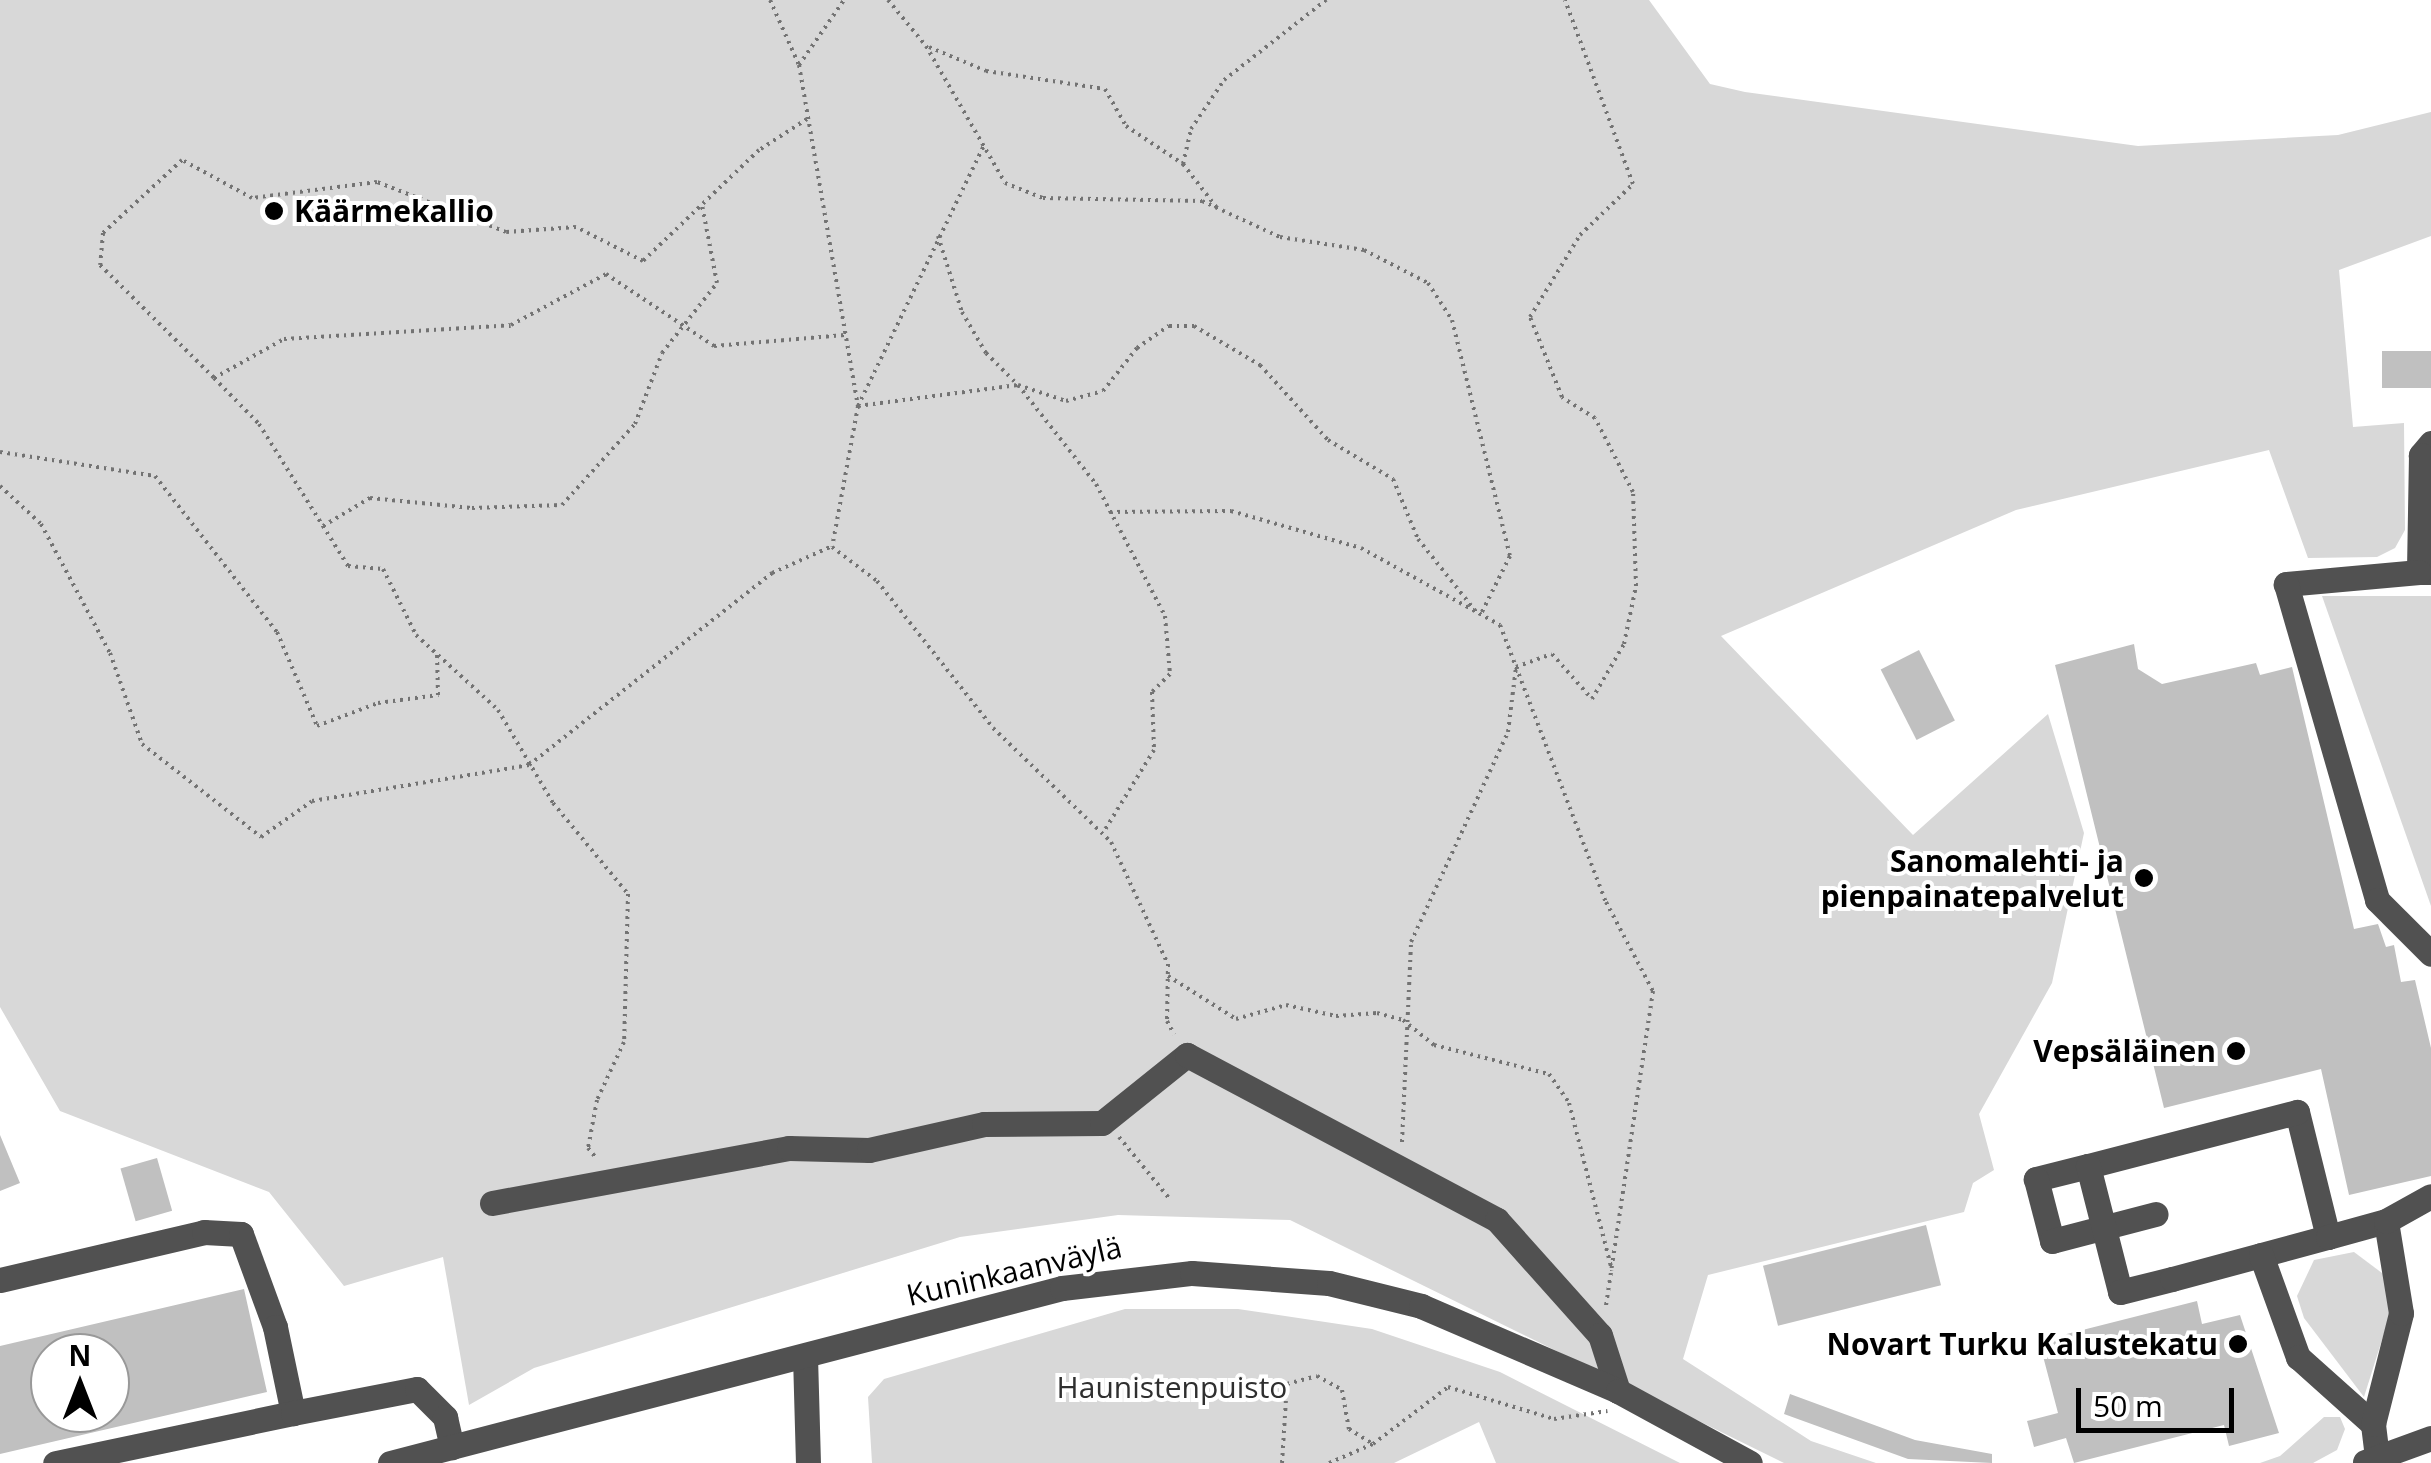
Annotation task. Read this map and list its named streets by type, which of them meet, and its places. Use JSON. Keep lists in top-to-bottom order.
{
  "streets": {
    "street": ["Kuninkaanväylä"]
  },
  "parks": ["Haunistenpuisto"],
  "places": [
    "Käärmekallio",
    "Sanomalehti- ja pienpainatepalvelut",
    "Vepsäläinen",
    "Novart Turku Kalustekatu"
  ],
  "scale_bar": "50 m",
  "north": "top"
}
